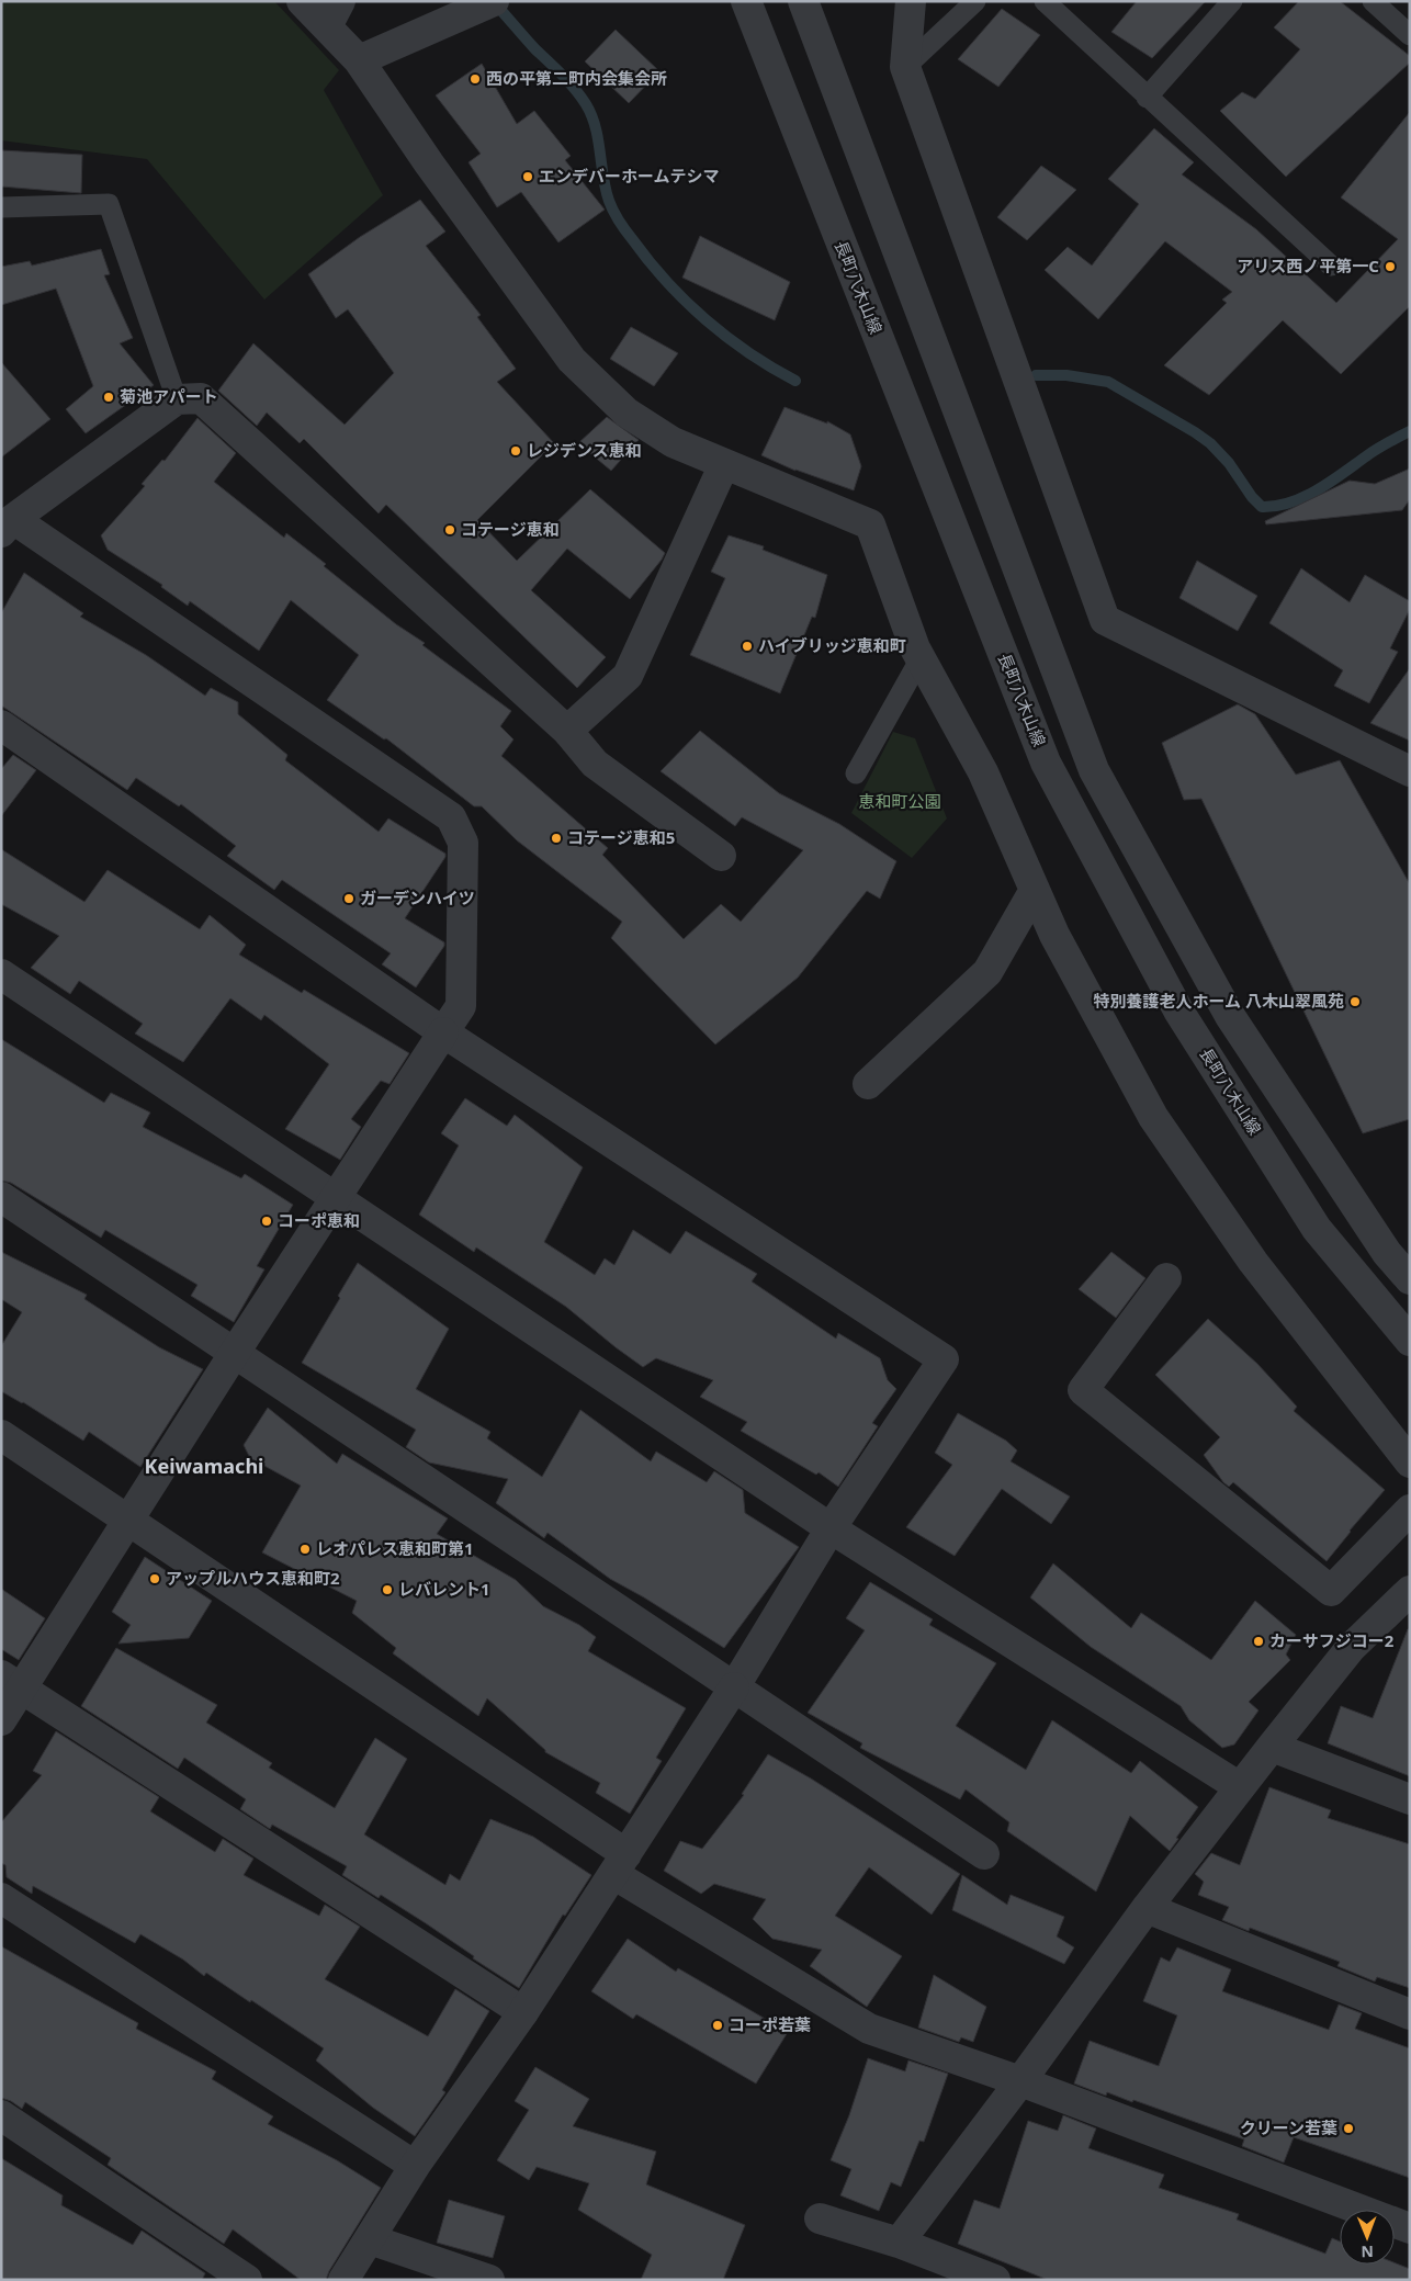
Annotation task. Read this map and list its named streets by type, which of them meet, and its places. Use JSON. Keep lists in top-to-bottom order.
{
  "streets": {
    "street": ["長町八木山線"]
  },
  "districts": ["Keiwamachi"],
  "parks": ["恵和町公園"],
  "places": [
    "西の平第二町内会集会所",
    "エンデバーホームテシマ",
    "アリス西ノ平第一C",
    "菊池アパート",
    "レジデンス恵和",
    "コテージ恵和",
    "ハイブリッジ恵和町",
    "コテージ恵和5",
    "ガーデンハイツ",
    "特別養護老人ホーム 八木山翠風苑",
    "コーポ恵和",
    "レオパレス恵和町第1",
    "アップルハウス恵和町2",
    "レバレント1",
    "カーサフジコー2",
    "コーポ若葉",
    "クリーン若葉"
  ],
  "north": "bottom"
}
